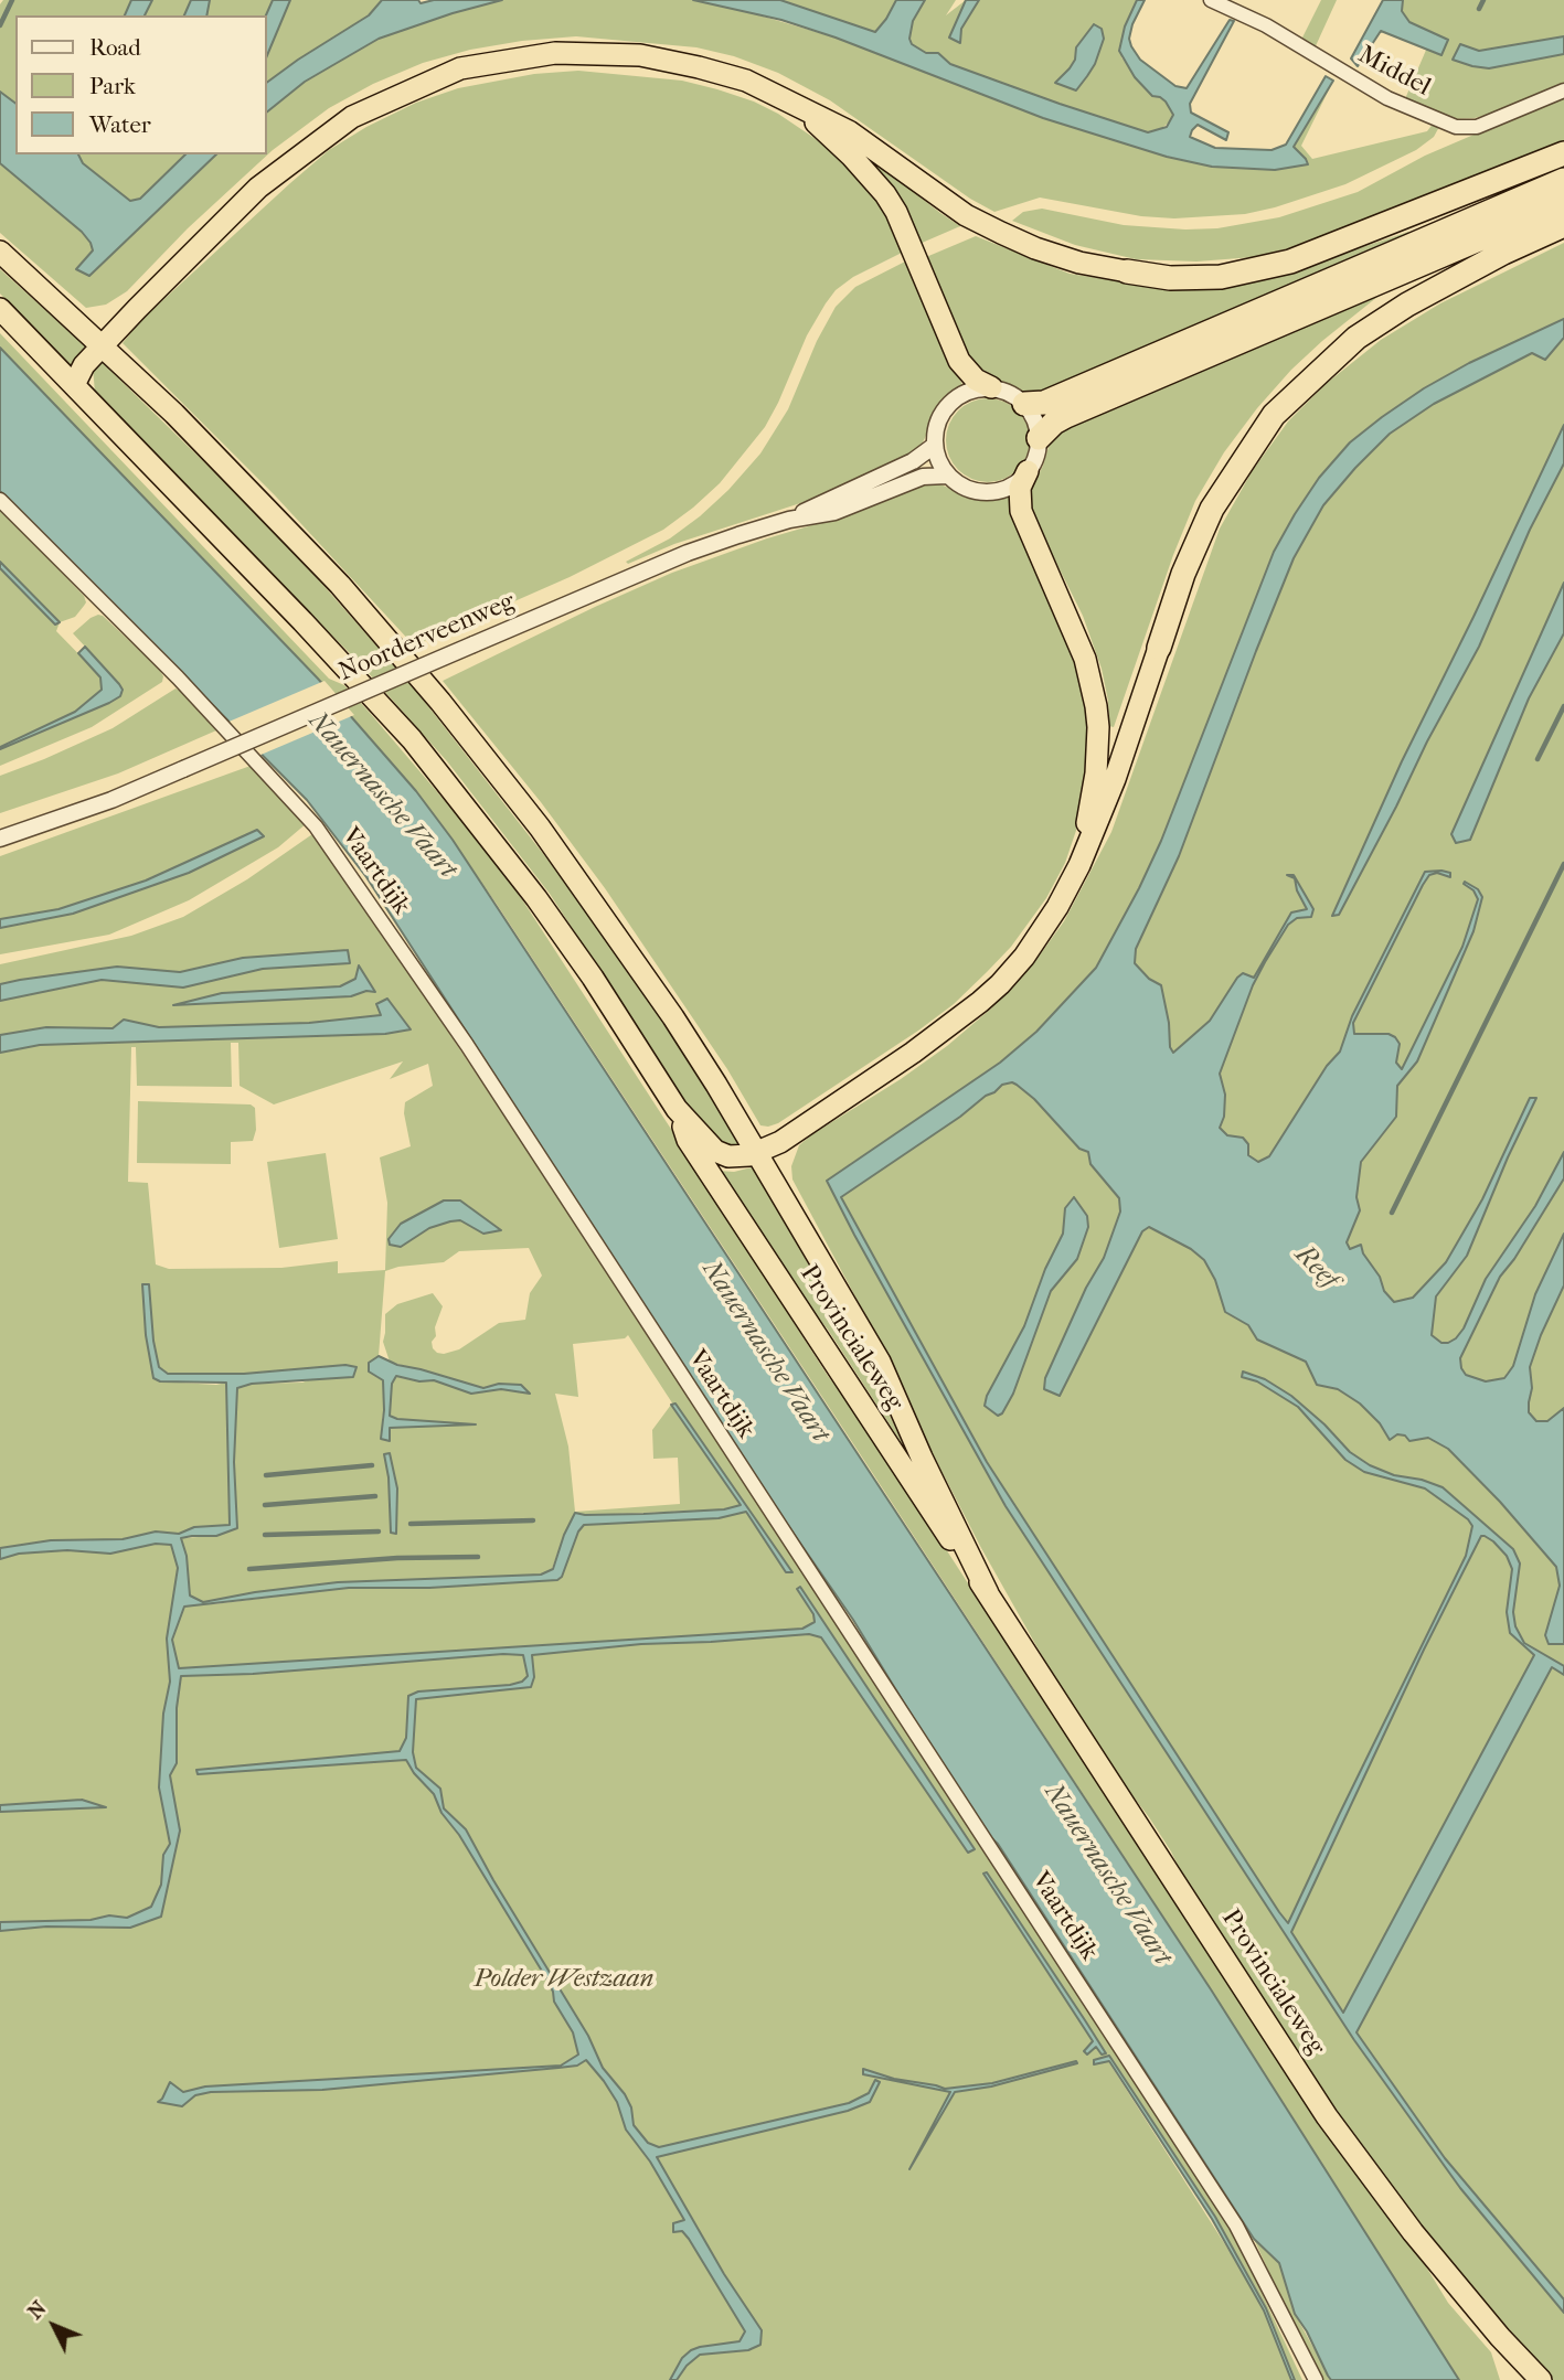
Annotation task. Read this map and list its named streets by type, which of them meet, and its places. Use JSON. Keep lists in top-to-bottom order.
{
  "streets": {
    "highway": ["Provincialeweg"],
    "street": ["Middel", "Noorderveenweg", "Vaartdijk"]
  },
  "water": ["Nauernasche Vaart", "Reef"],
  "parks": ["Polder Westzaan"],
  "legend": ["Road", "Park", "Water"],
  "north": "top left"
}
